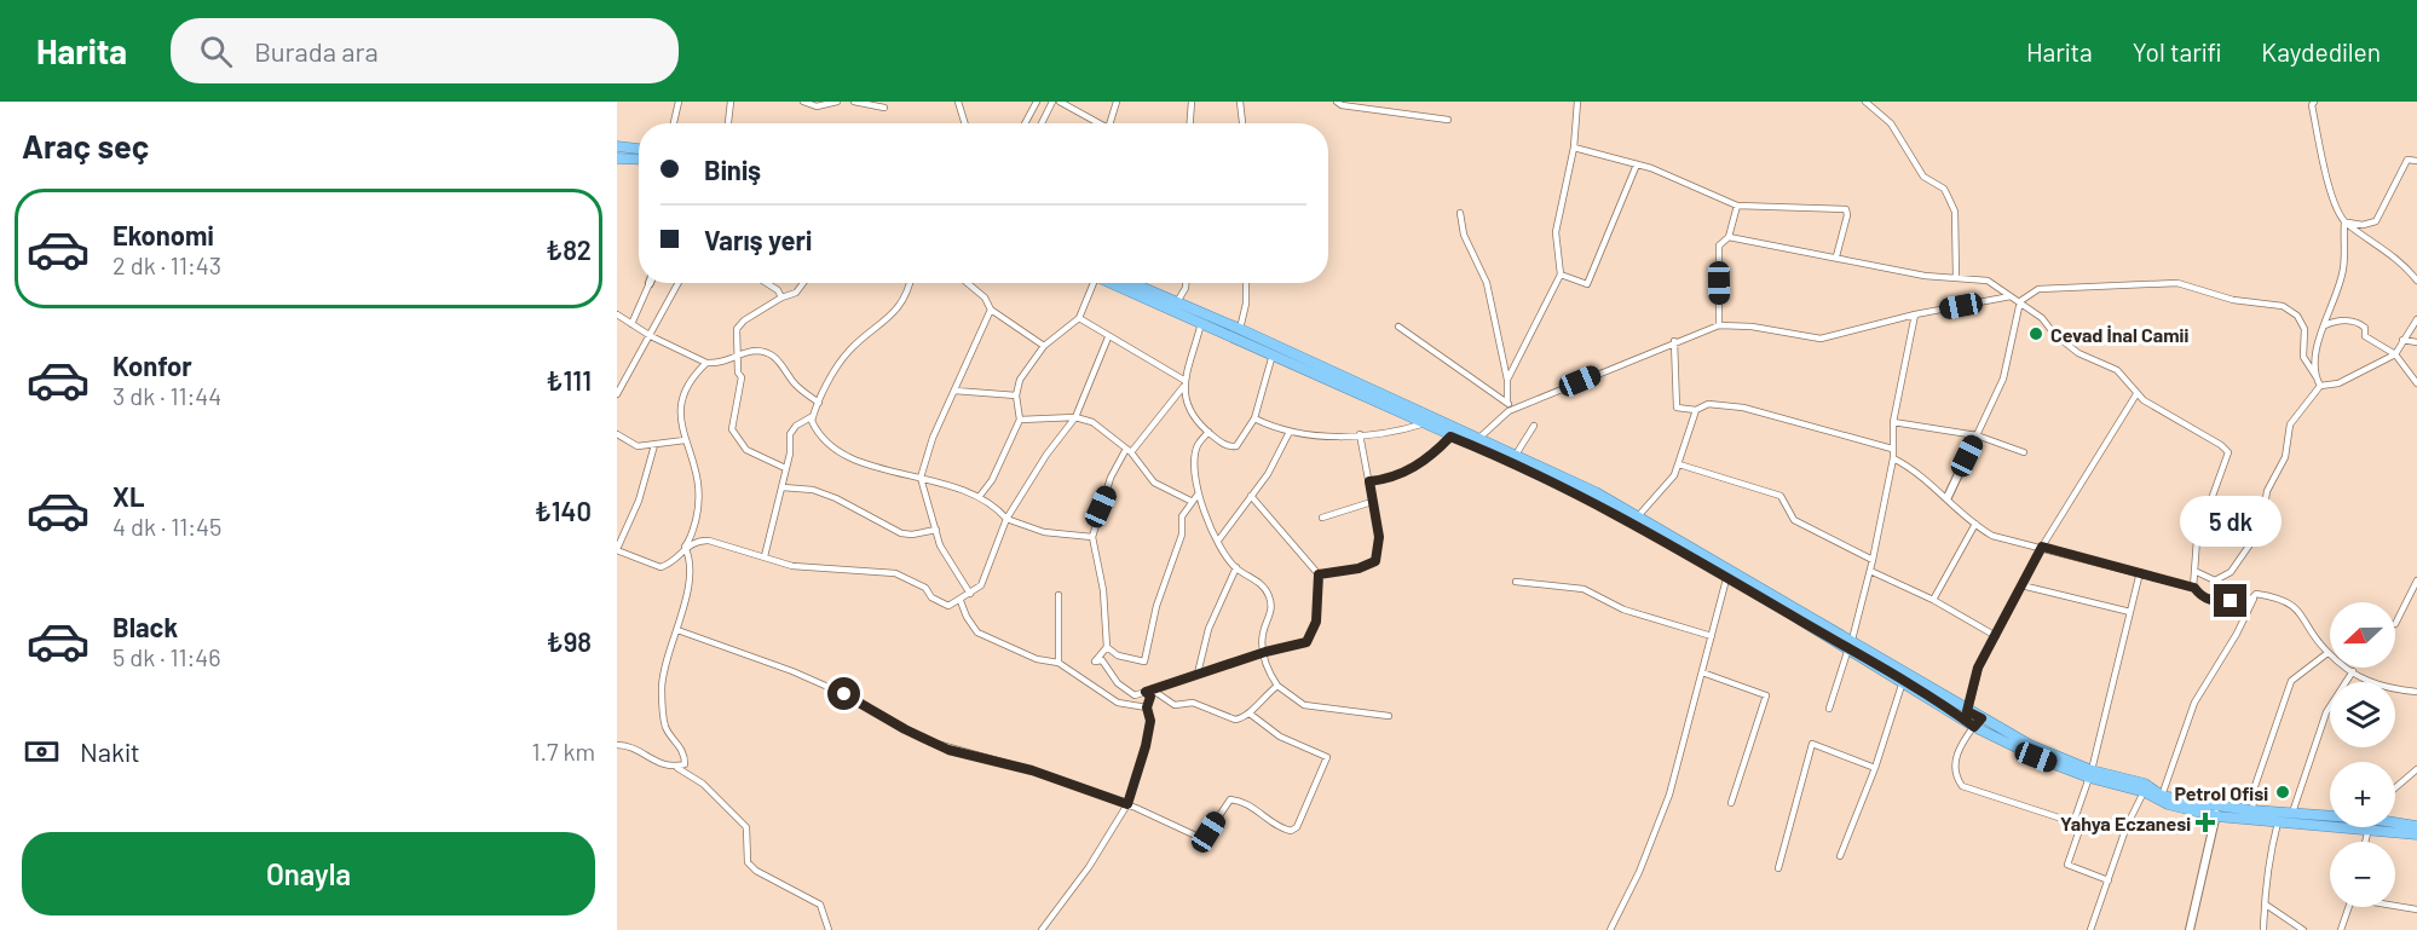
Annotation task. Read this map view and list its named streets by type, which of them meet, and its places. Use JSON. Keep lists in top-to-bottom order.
{
  "places": {
    "other": ["Cevad İnal Camii", "Petrol Ofisi"],
    "health": ["Yahya Eczanesi"]
  },
  "north": "left",
  "page": {
    "header": "Harita",
    "search": "Burada ara",
    "nav": ["Harita", "Yol tarifi", "Kaydedilen"],
    "heading": "Araç seç",
    "banner": ["Biniş", "Varış yeri"],
    "list": [
      {
        "name": "Ekonomi",
        "note": "2 dk · 11:43",
        "value": "₺82"
      },
      {
        "name": "Konfor",
        "note": "3 dk · 11:44",
        "value": "₺111"
      },
      {
        "name": "XL",
        "note": "4 dk · 11:45",
        "value": "₺140"
      },
      {
        "name": "Black",
        "note": "5 dk · 11:46",
        "value": "₺98"
      }
    ],
    "bubble": "5 dk",
    "map_buttons": ["+", "−"],
    "pay": ["Nakit", "1.7 km"],
    "buttons": "Onayla"
  }
}
